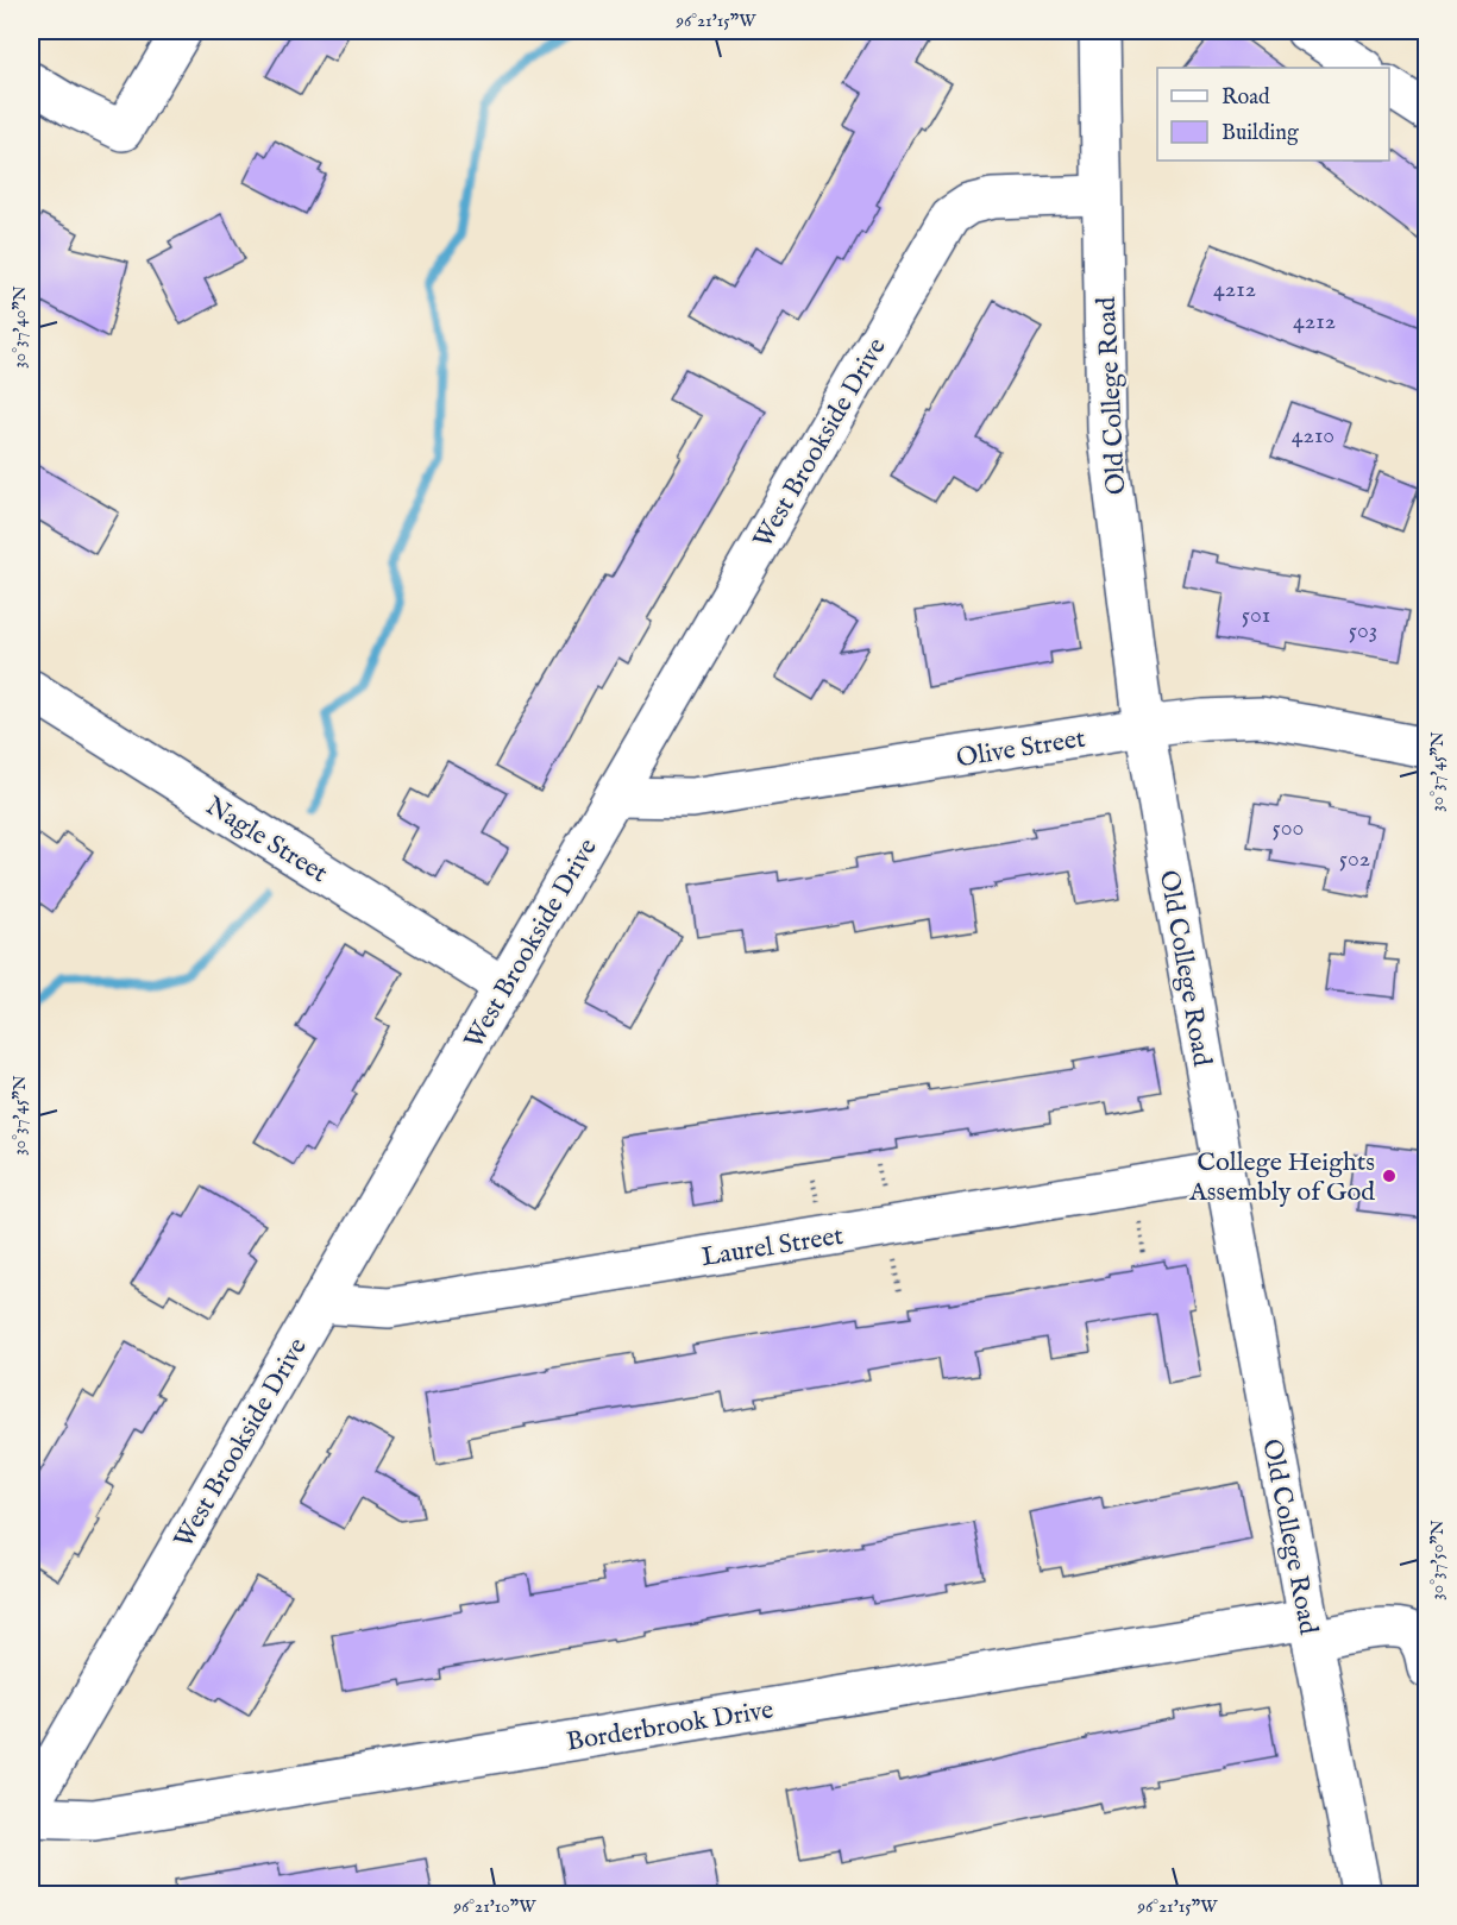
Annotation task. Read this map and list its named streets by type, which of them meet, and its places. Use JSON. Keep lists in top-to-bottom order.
{
  "streets": {
    "street": [
      "Old College Road",
      "West Brookside Drive",
      "Olive Street",
      "Nagle Street",
      "Laurel Street",
      "Borderbrook Drive"
    ]
  },
  "crossings": [
    ["Old College Road", "West Brookside Drive"],
    ["Old College Road", "Olive Street"],
    ["Old College Road", "Laurel Street"],
    ["Old College Road", "Borderbrook Drive"],
    ["West Brookside Drive", "Olive Street"],
    ["West Brookside Drive", "Nagle Street"],
    ["West Brookside Drive", "Laurel Street"]
  ],
  "places": ["College Heights Assembly of God"],
  "house_numbers": [
    "4212",
    "4212",
    "4210",
    "501",
    "503",
    "500",
    "502"
  ],
  "legend": ["Road", "Building"],
  "coordinates": [
    "96°21'15\"W",
    "30°37'40\"N",
    "30°37'45\"N",
    "30°37'50\"N",
    "96°21'10\"W"
  ]
}
